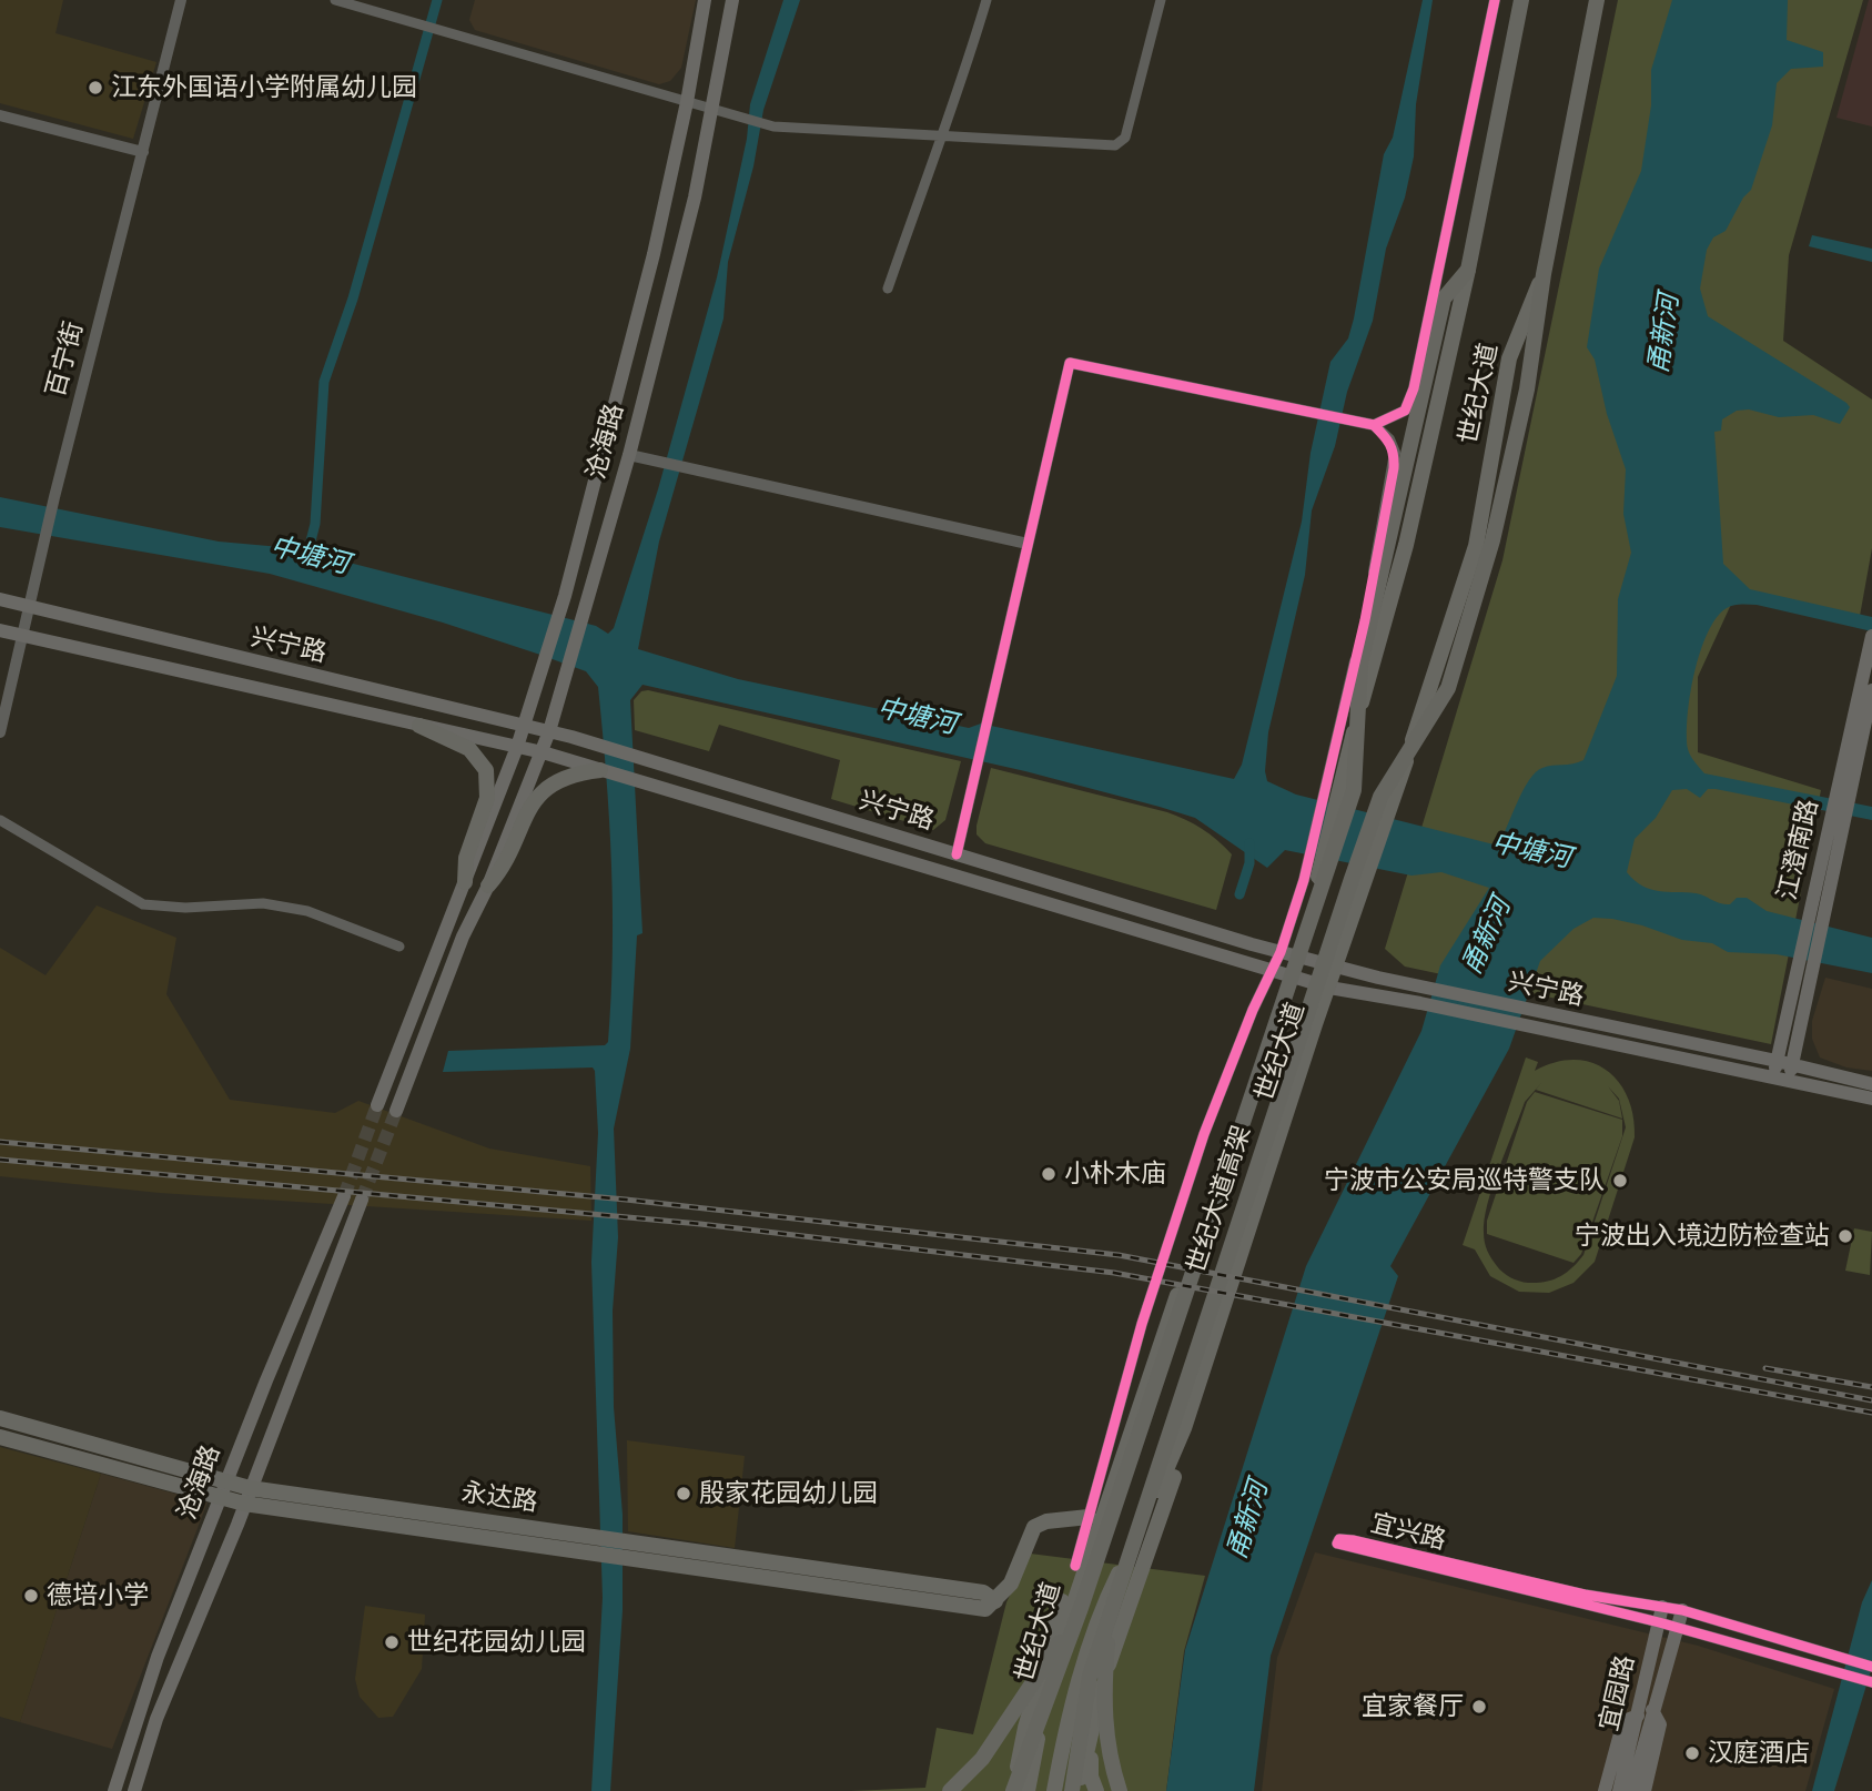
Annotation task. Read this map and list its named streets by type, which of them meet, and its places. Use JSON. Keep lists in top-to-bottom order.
{
  "streets": {
    "highway": ["世纪大道", "世纪大道高架"],
    "main road": [
      "沧海路",
      "兴宁路",
      "江澄南路",
      "永达路",
      "宜园路"
    ],
    "street": ["百宁街", "宜兴路"]
  },
  "crossings": [
    ["百宁街", "兴宁路"],
    ["世纪大道", "兴宁路"],
    ["世纪大道", "世纪大道高架"],
    ["世纪大道", "永达路"],
    ["沧海路", "兴宁路"],
    ["沧海路", "永达路"],
    ["兴宁路", "江澄南路"],
    ["宜兴路", "宜园路"]
  ],
  "water": ["甬新河", "中塘河"],
  "places": [
    "江东外国语小学附属幼儿园",
    "小朴木庙",
    "宁波市公安局巡特警支队",
    "宁波出入境边防检查站",
    "殷家花园幼儿园",
    "德培小学",
    "世纪花园幼儿园",
    "宜家餐厅",
    "汉庭酒店"
  ]
}
